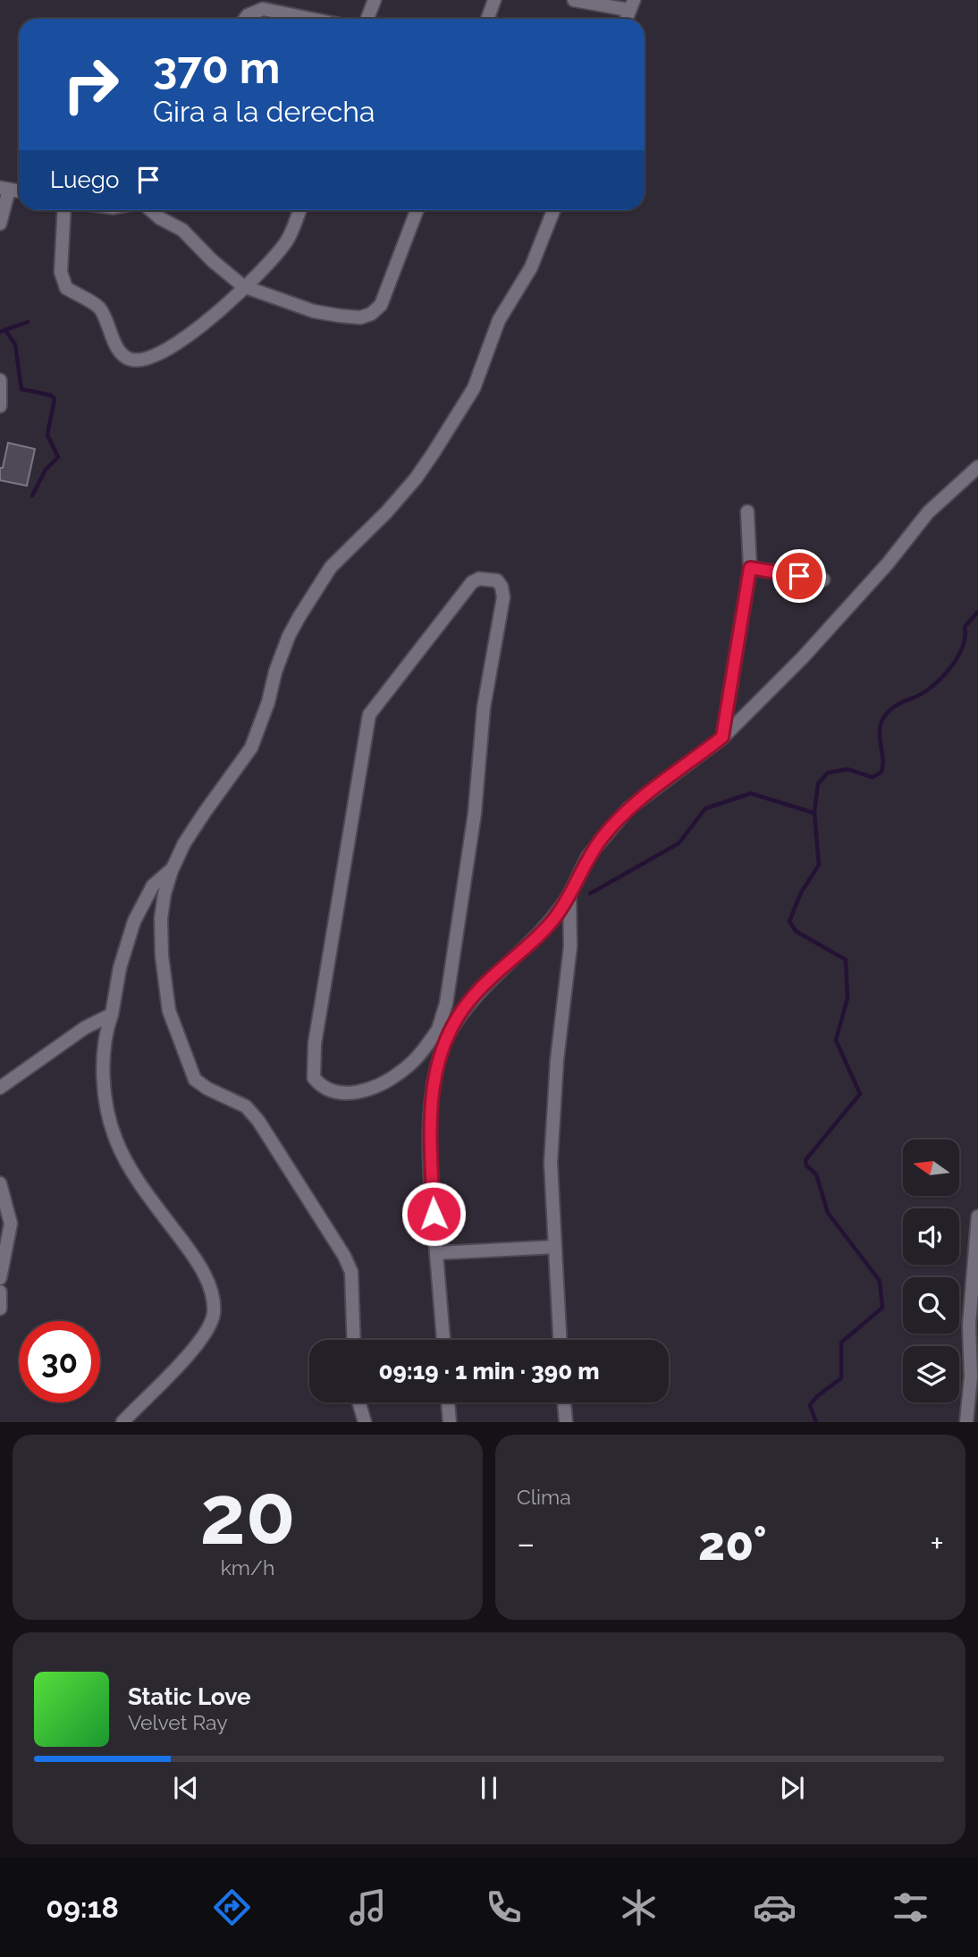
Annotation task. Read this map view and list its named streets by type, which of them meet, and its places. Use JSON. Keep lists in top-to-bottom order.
{
  "north": "left",
  "page": {
    "turn": ["370 m", "Gira a la derecha"],
    "then": "Luego",
    "limit": "30",
    "trip": "09:19 · 1 min · 390 m",
    "tile": [
      ["20", "km/h"],
      "Clima"
    ],
    "heat": ["−", "20°", "+"],
    "song": ["Static Love", "Velvet Ray"],
    "tabs": "09:18"
  }
}
